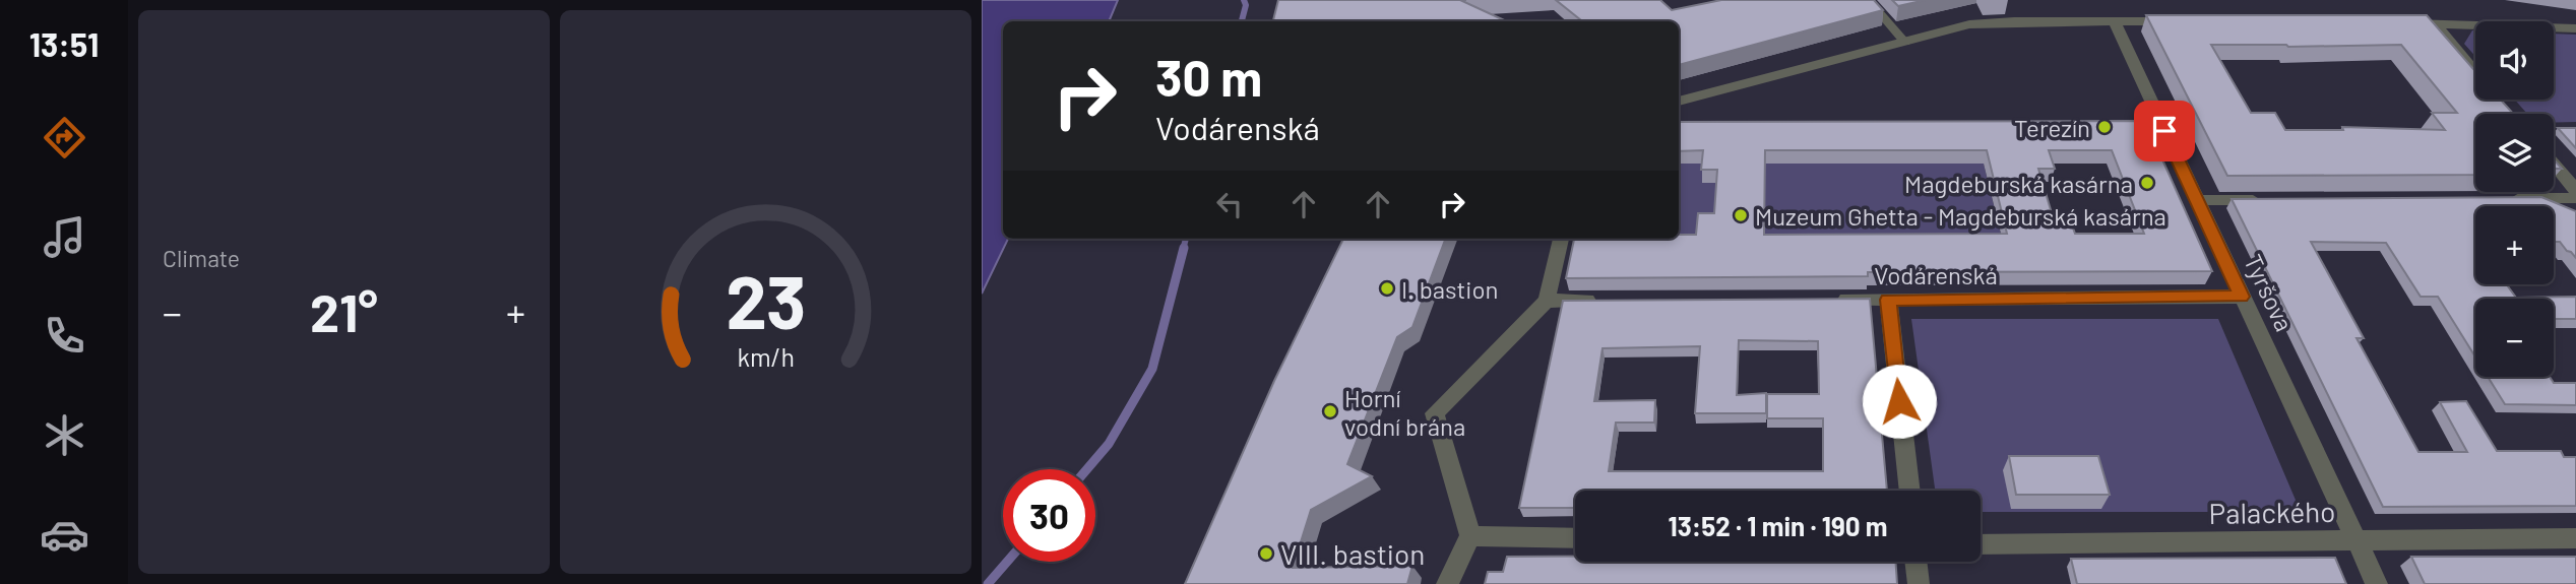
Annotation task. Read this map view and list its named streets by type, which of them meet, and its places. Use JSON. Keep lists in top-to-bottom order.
{
  "streets": {
    "street": ["Vodárenská", "Tyršova", "Palackého"]
  },
  "crossings": [
    ["Vodárenská", "Tyršova"],
    ["Tyršova", "Palackého"]
  ],
  "places": [
    "Terezín",
    "Magdeburská kasárna",
    "Muzeum Ghetta - Magdeburská kasárna",
    "I. bastion",
    "Horní vodní brána",
    "VIII. bastion"
  ],
  "page": {
    "tabs": "13:51",
    "tile": "Climate",
    "map_buttons": ["+", "−"],
    "turn": ["30 m", "Vodárenská"],
    "heat": ["−", "21°", "+"],
    "limit": "30",
    "trip": "13:52 · 1 min · 190 m",
    "gauge": ["23", "km/h"]
  }
}
